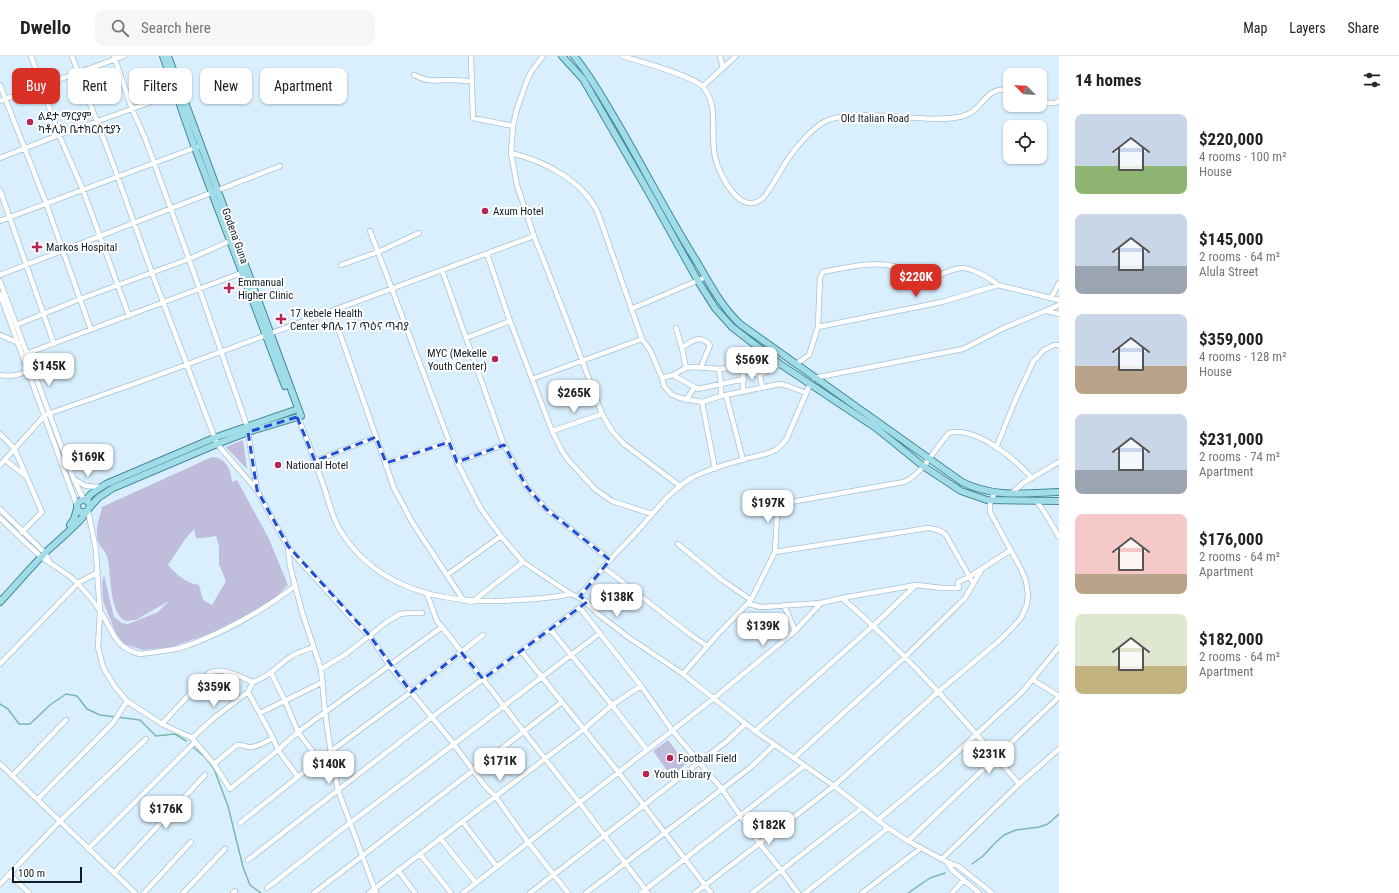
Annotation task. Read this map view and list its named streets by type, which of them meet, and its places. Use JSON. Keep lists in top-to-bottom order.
{
  "streets": {
    "main road": ["Godena Guna"],
    "street": ["Old Italian Road"]
  },
  "places": {
    "other": [
      "ልደታ ማርያም ካቶሊክ ቤተክርስቲያን",
      "Axum Hotel",
      "MYC (Mekelle Youth Center)",
      "National Hotel",
      "Football Field",
      "Youth Library"
    ],
    "health": ["Markos Hospital", "Emmanual Higher Clinic", "17 kebele Health Center ቀበሌ 17 ጥዕና ጣብያ"]
  },
  "scale_bar": "100 m",
  "north": "top left",
  "page": {
    "header": "Dwello",
    "search": "Search here",
    "nav": ["Map", "Layers", "Share"],
    "heading": "14 homes",
    "chip": [
      "Buy",
      "Rent",
      "Filters",
      "New",
      "Apartment"
    ],
    "list": [
      {
        "name": "$220,000",
        "note": "4 rooms · 100 m² · House"
      },
      {
        "name": "$145,000",
        "note": "2 rooms · 64 m² · Alula Street"
      },
      {
        "name": "$359,000",
        "note": "4 rooms · 128 m² · House"
      },
      {
        "name": "$231,000",
        "note": "2 rooms · 74 m² · Apartment"
      },
      {
        "name": "$176,000",
        "note": "2 rooms · 64 m² · Apartment"
      },
      {
        "name": "$182,000",
        "note": "2 rooms · 64 m² · Apartment"
      }
    ],
    "price": [
      "$220K",
      "$569K",
      "$145K",
      "$265K",
      "$169K",
      "$197K",
      "$138K",
      "$139K",
      "$359K",
      "$231K",
      "$171K",
      "$140K",
      "$176K",
      "$182K"
    ],
    "scale": "100 m"
  }
}
